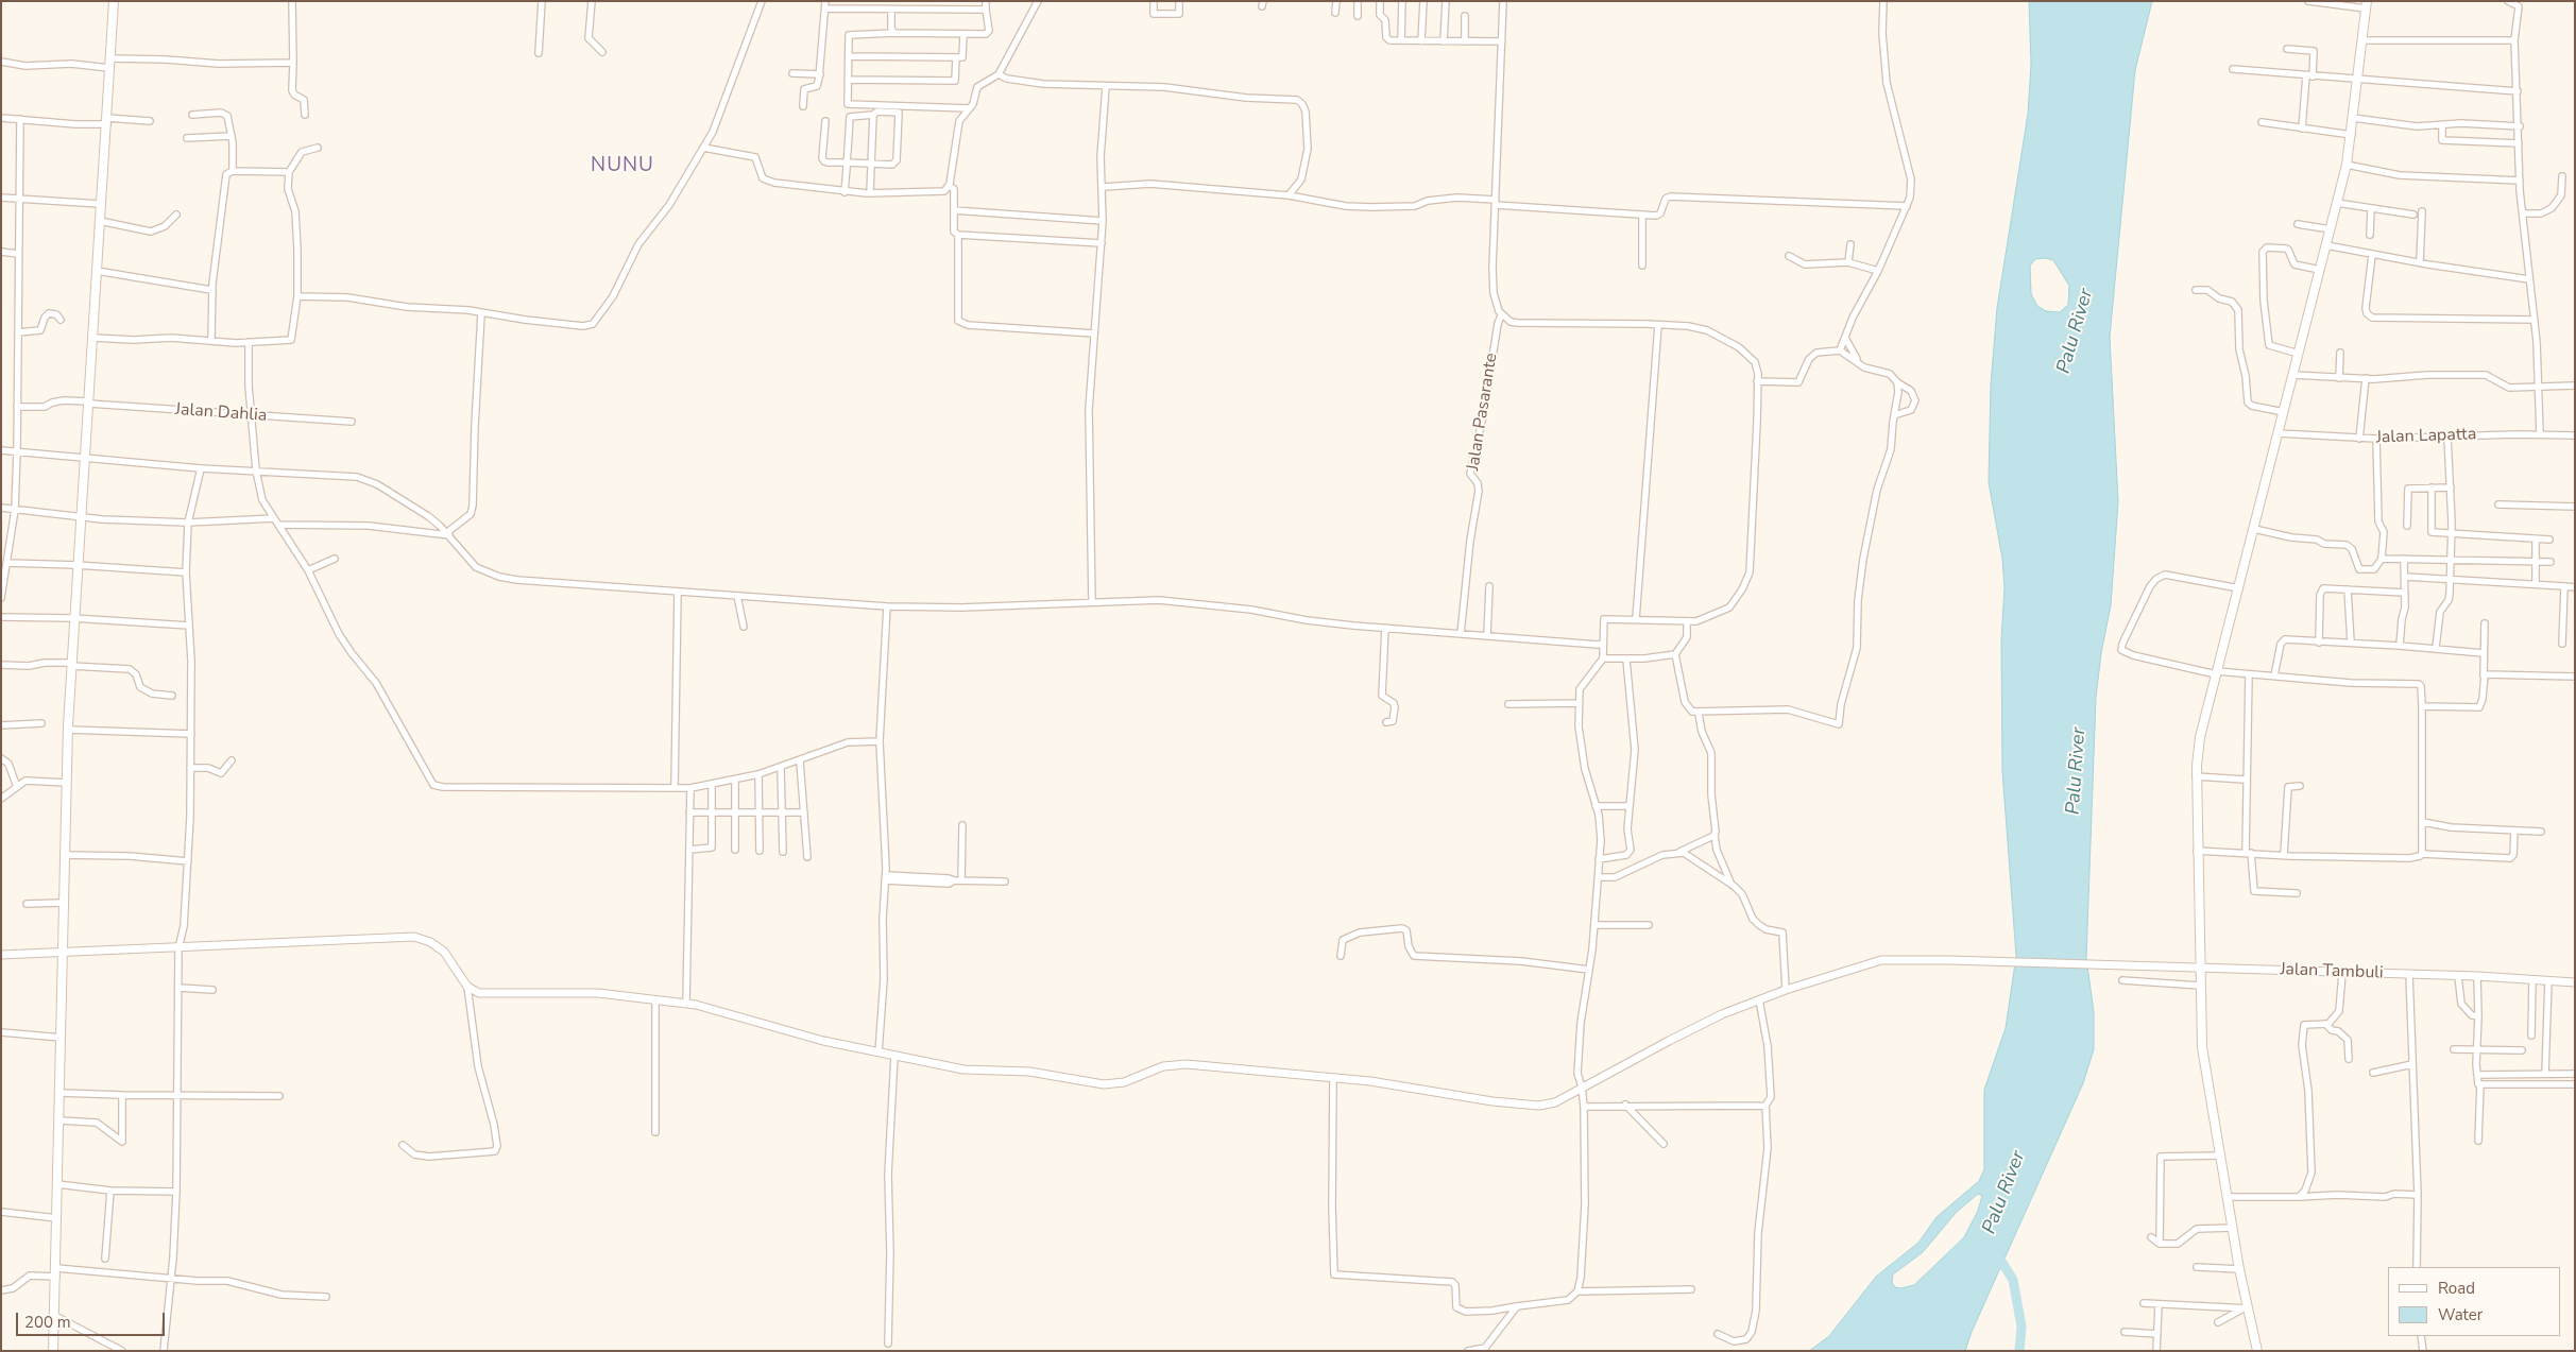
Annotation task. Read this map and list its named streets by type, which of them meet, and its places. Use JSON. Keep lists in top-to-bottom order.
{
  "streets": {
    "street": [
      "Jalan Pasarante",
      "Jalan Dahlia",
      "Jalan Lapatta",
      "Jalan Tambuli"
    ]
  },
  "districts": ["NUNU"],
  "water": ["Palu River"],
  "legend": ["Road", "Water"],
  "scale_bar": "200 m"
}
